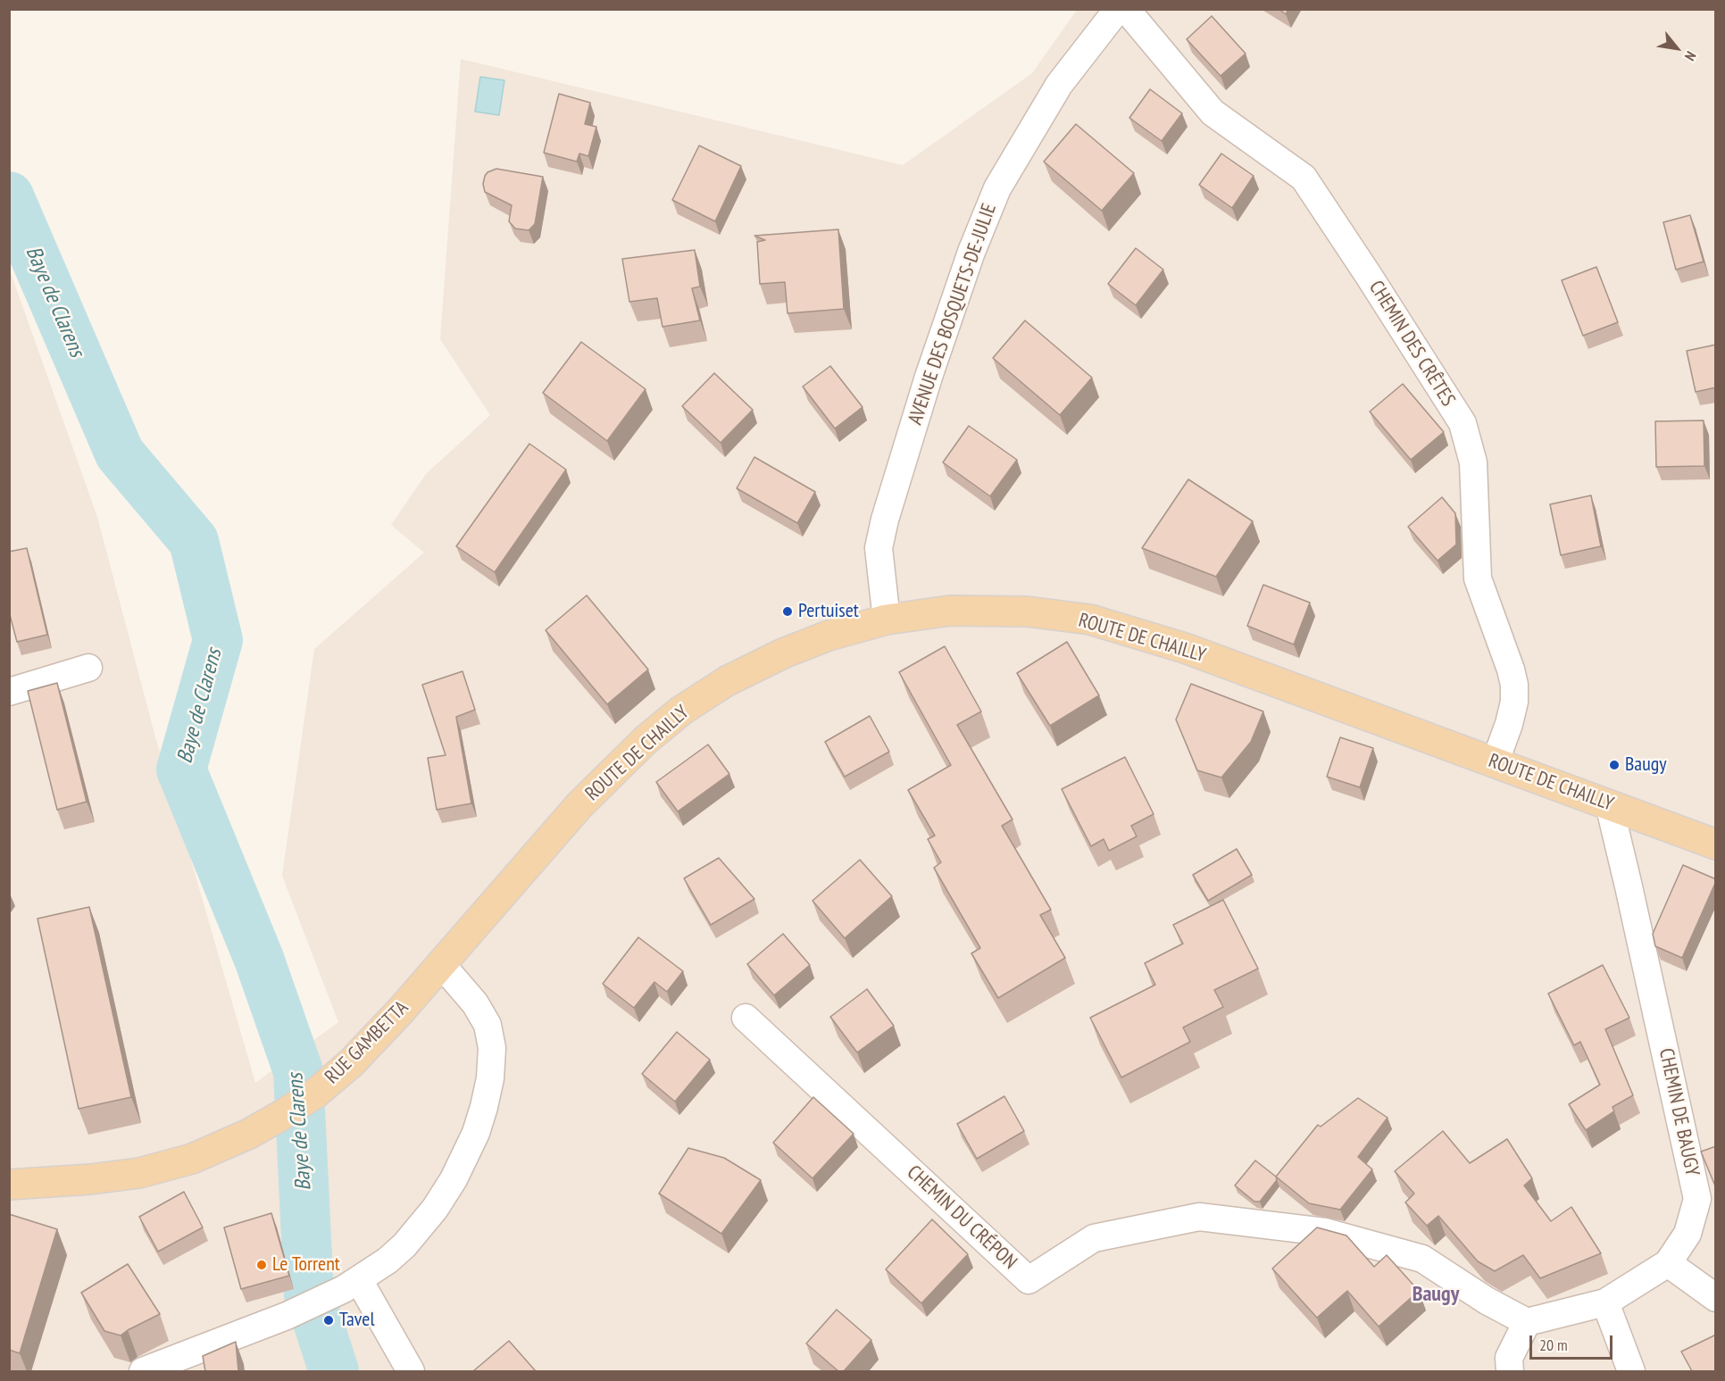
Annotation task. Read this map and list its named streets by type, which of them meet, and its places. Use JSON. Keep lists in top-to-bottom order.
{
  "streets": {
    "main road": ["ROUTE DE CHAILLY", "RUE GAMBETTA"],
    "street": [
      "AVENUE DES BOSQUETS-DE-JULIE",
      "CHEMIN DES CRÊTES",
      "CHEMIN DE BAUGY",
      "CHEMIN DU CRÉPON"
    ]
  },
  "crossings": [
    ["AVENUE DES BOSQUETS-DE-JULIE", "ROUTE DE CHAILLY"],
    ["CHEMIN DES CRÊTES", "ROUTE DE CHAILLY"],
    ["ROUTE DE CHAILLY", "RUE GAMBETTA"],
    ["ROUTE DE CHAILLY", "CHEMIN DE BAUGY"],
    ["CHEMIN DE BAUGY", "CHEMIN DU CRÉPON"]
  ],
  "districts": ["Baugy"],
  "water": ["Baye de Clarens"],
  "places": [
    "Pertuiset",
    "Baugy",
    "Le Torrent",
    "Tavel"
  ],
  "scale_bar": "20 m",
  "north": "bottom right"
}
